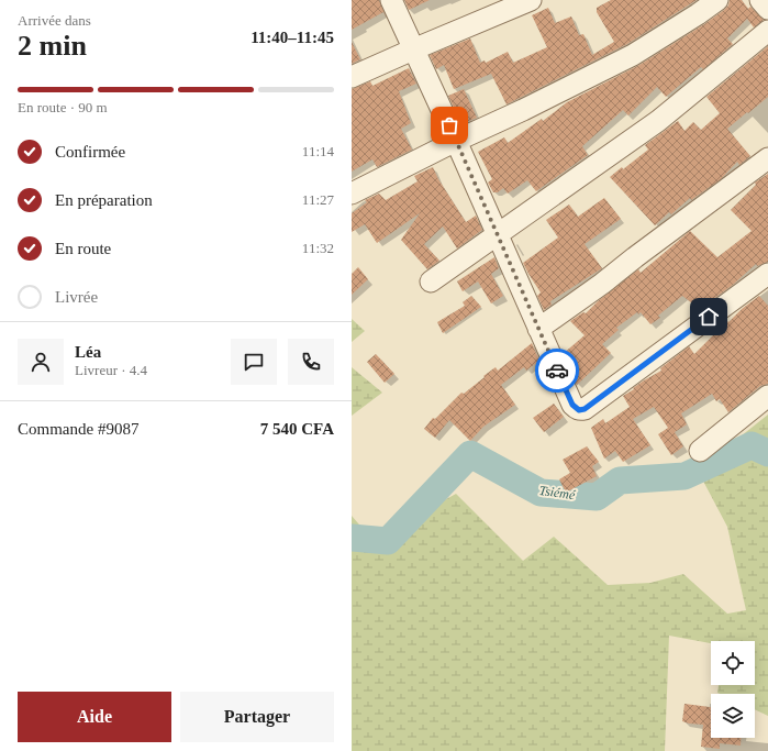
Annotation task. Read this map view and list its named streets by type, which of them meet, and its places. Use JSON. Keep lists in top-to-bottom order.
{
  "water": ["Tsiémé"],
  "page": {
    "heading": ["2 min", "Arrivée dans", "11:40–11:45"],
    "panel": [
      "Léa",
      "Livreur · 4.4",
      "Commande #9087",
      "7 540 CFA"
    ],
    "bar": "En route · 90 m",
    "list": [
      ["Confirmée", "11:14"],
      ["En préparation", "11:27"],
      ["En route", "11:32"],
      "Livrée"
    ],
    "buttons": ["Aide", "Partager"]
  }
}
